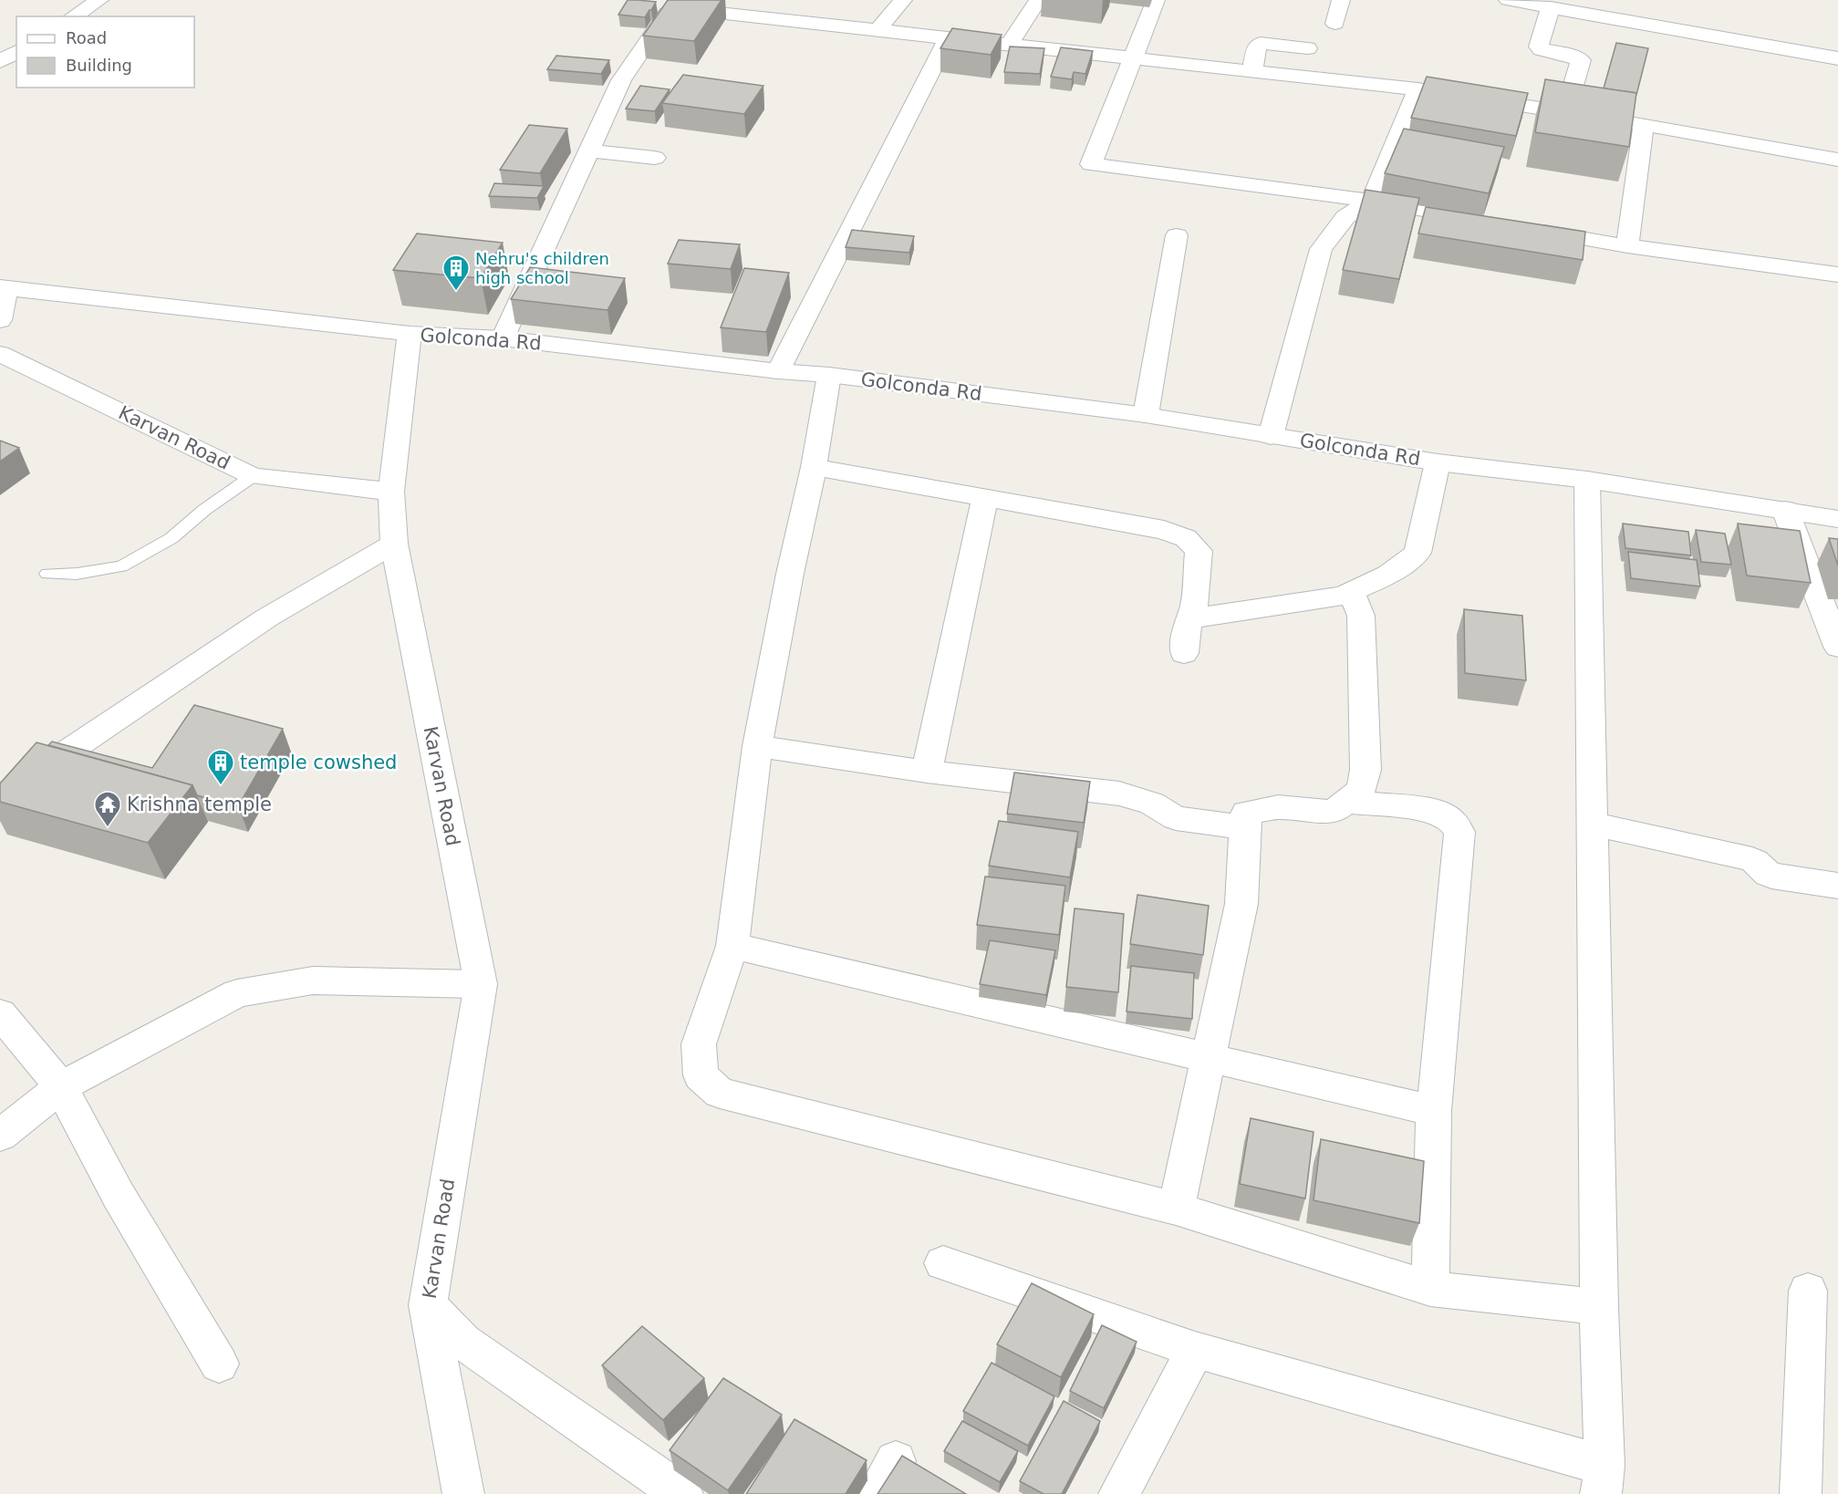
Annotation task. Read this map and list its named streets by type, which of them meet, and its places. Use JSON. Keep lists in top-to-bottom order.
{
  "streets": {
    "street": ["Golconda Rd", "Karvan Road"]
  },
  "places": {
    "building": ["Nehru's children high school", "temple cowshed"],
    "temple": ["Krishna temple"]
  },
  "legend": ["Road", "Building"]
}
